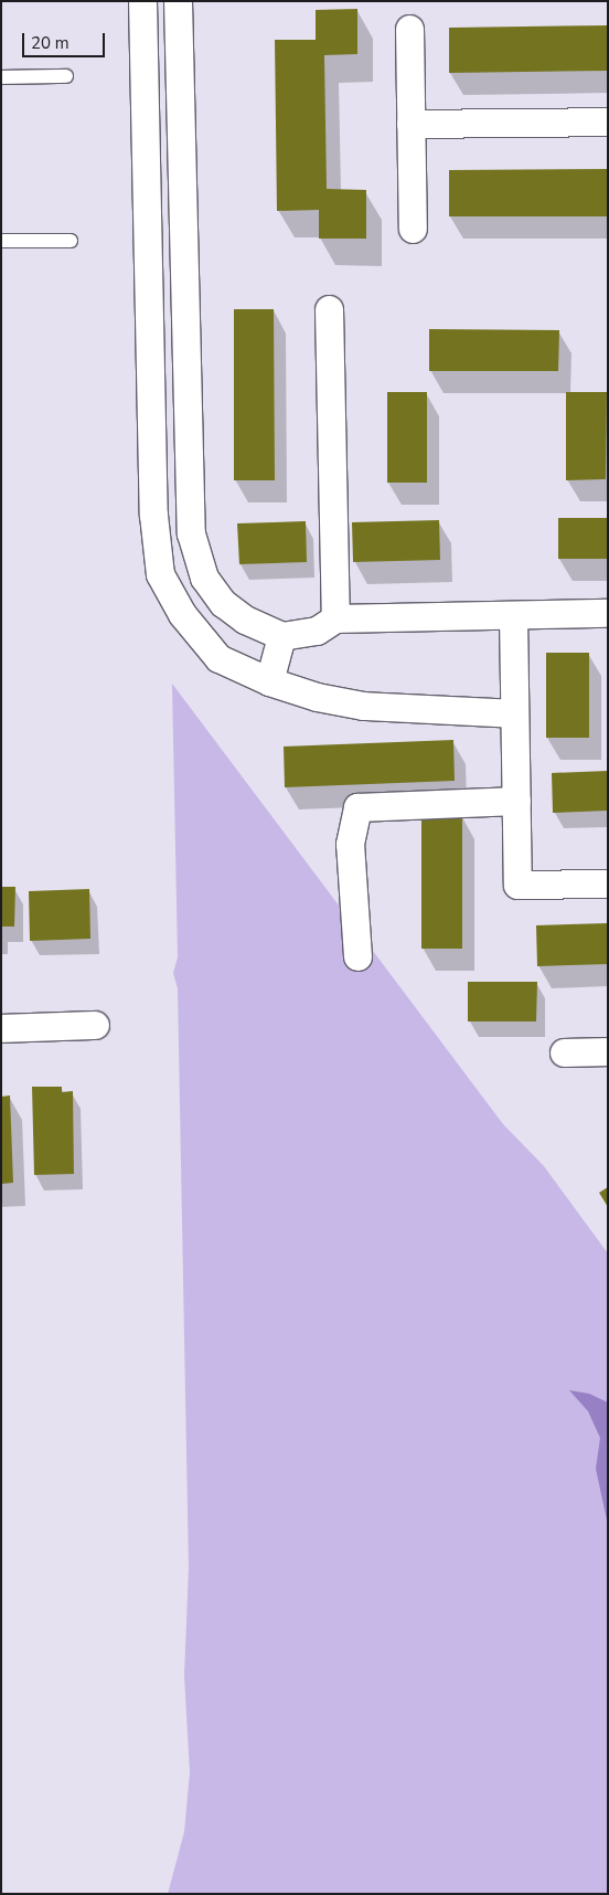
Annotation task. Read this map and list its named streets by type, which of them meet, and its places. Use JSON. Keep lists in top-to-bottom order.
{
  "scale_bar": "20 m"
}
